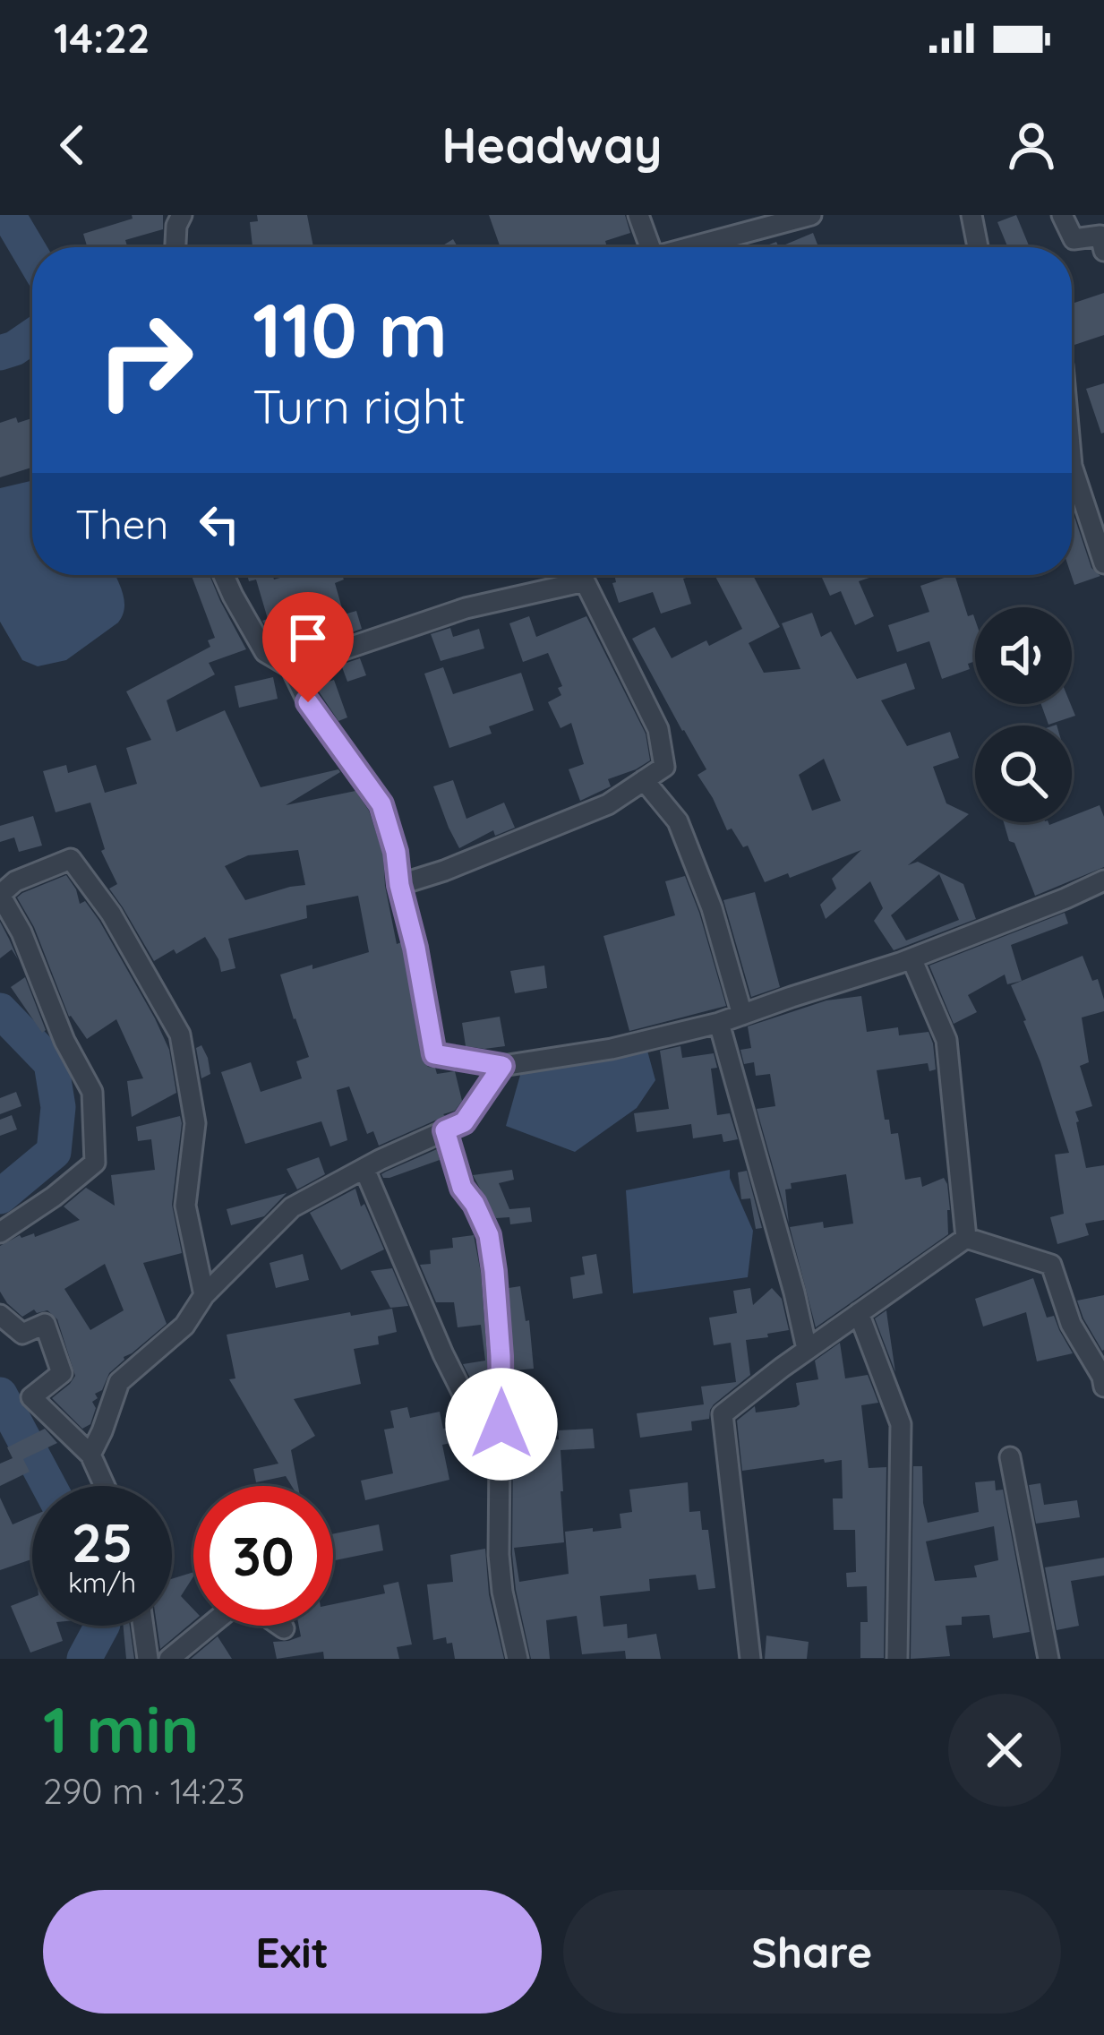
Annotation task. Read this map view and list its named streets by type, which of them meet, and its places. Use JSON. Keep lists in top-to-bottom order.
{
  "page": {
    "status": "14:22",
    "header": "Headway",
    "turn": ["110 m", "Turn right"],
    "then": "Then",
    "speed": "25 km/h",
    "limit": "30",
    "heading": ["1 min", "290 m · 14:23"],
    "buttons": ["Exit", "Share"]
  }
}
